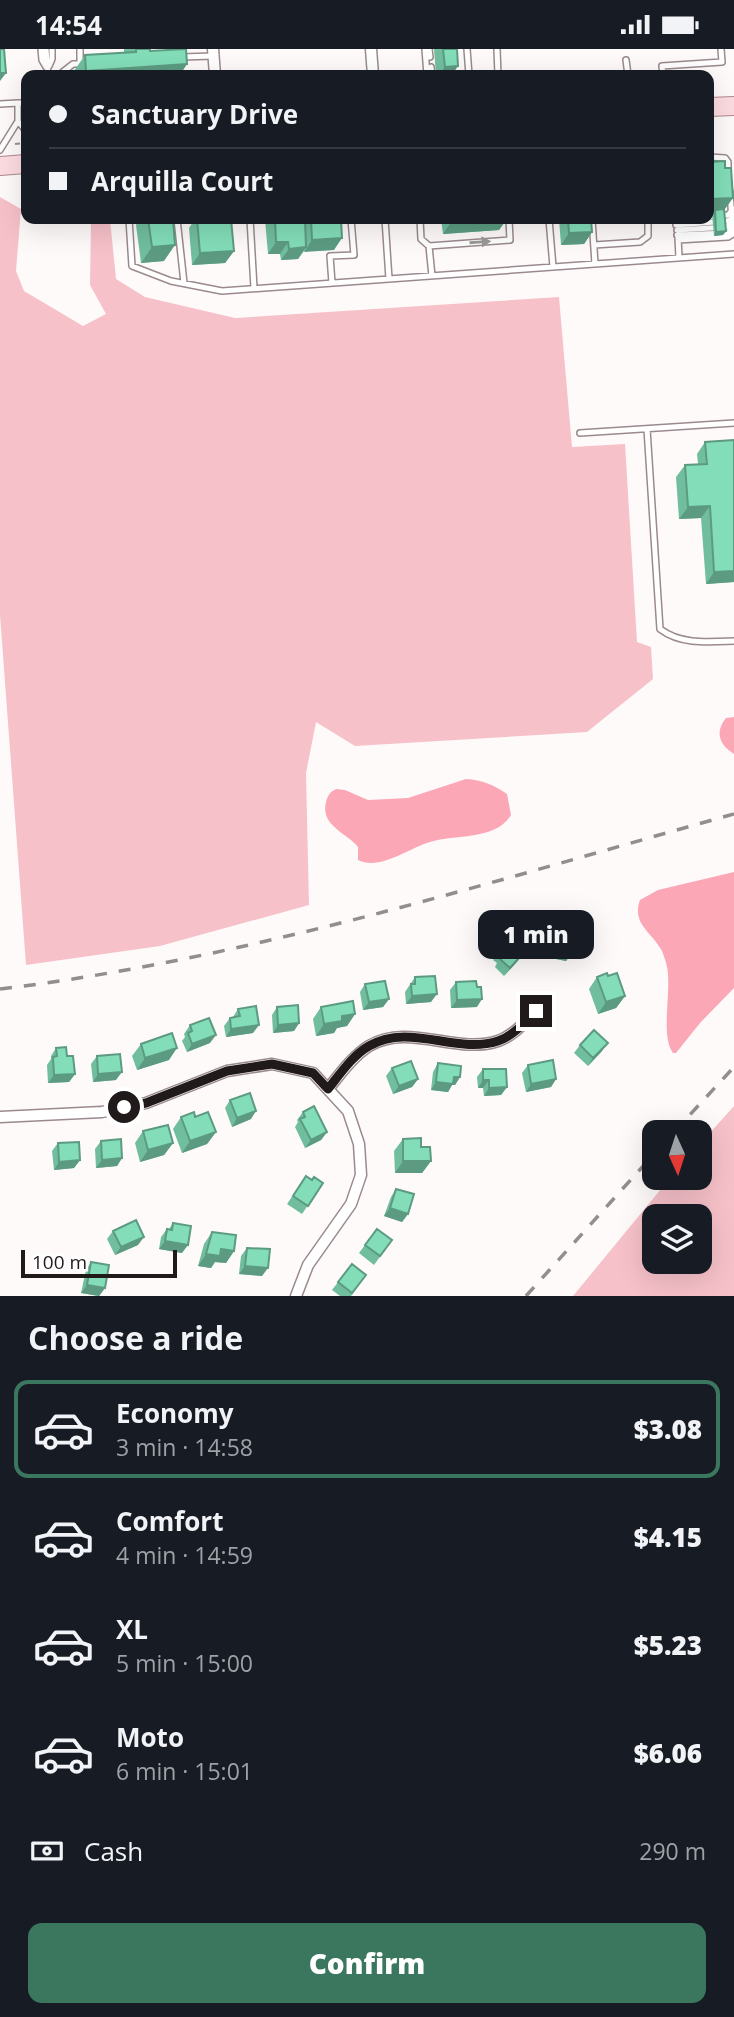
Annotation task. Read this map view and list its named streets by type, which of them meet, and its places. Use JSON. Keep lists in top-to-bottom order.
{
  "scale_bar": "100 m",
  "north": "bottom",
  "page": {
    "status": "14:54",
    "banner": ["Sanctuary Drive", "Arquilla Court"],
    "bubble": "1 min",
    "scale": "100 m",
    "heading": "Choose a ride",
    "list": [
      {
        "name": "Economy",
        "note": "3 min · 14:58",
        "value": "$3.08"
      },
      {
        "name": "Comfort",
        "note": "4 min · 14:59",
        "value": "$4.15"
      },
      {
        "name": "XL",
        "note": "5 min · 15:00",
        "value": "$5.23"
      },
      {
        "name": "Moto",
        "note": "6 min · 15:01",
        "value": "$6.06"
      }
    ],
    "pay": ["Cash", "290 m"],
    "buttons": "Confirm"
  }
}
